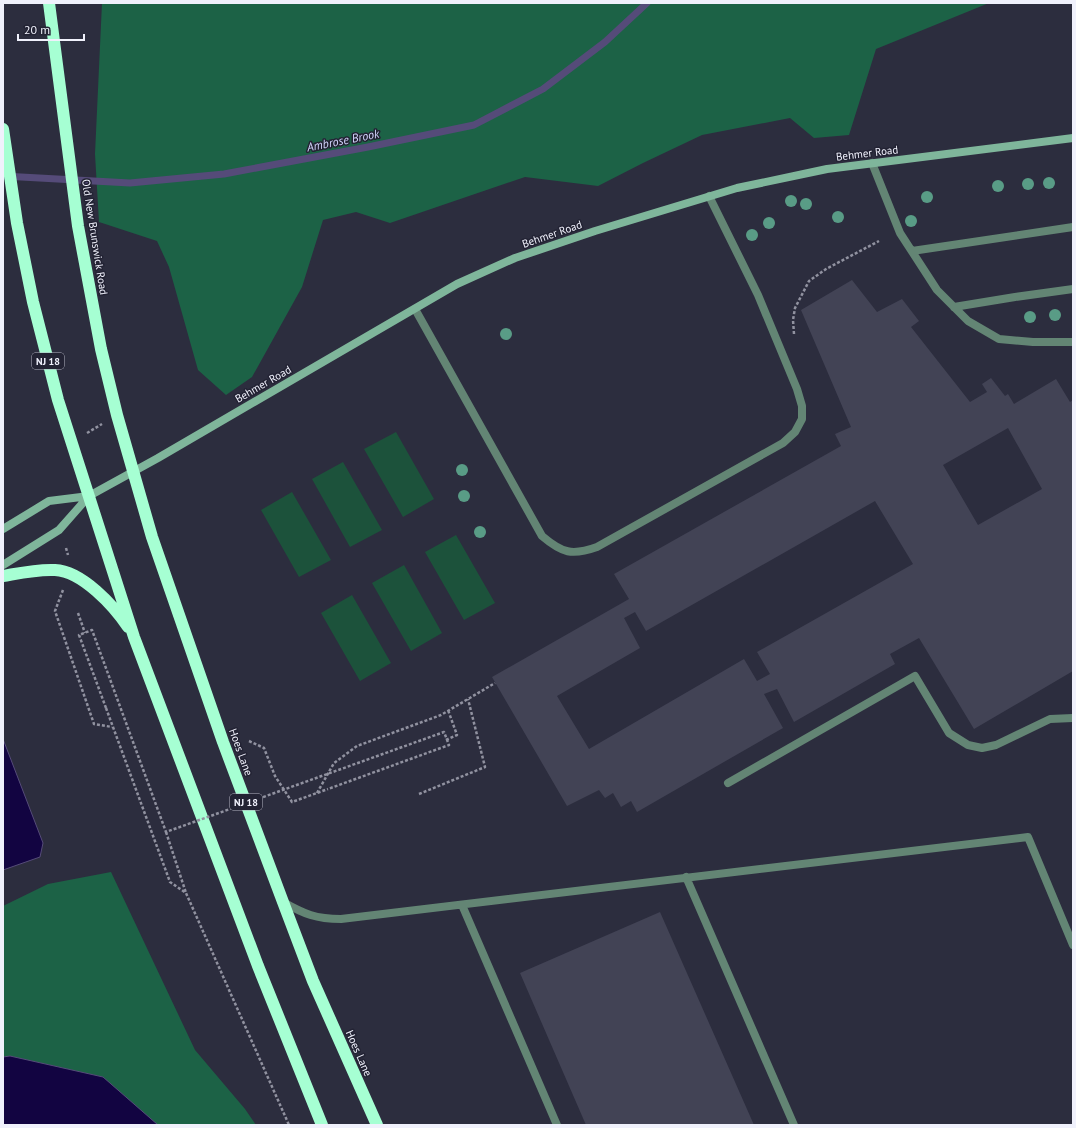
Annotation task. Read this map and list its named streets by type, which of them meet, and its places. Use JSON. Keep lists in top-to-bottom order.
{
  "streets": {
    "highway": ["Old New Brunswick Road", "NJ 18", "Hoes Lane"],
    "street": ["Behmer Road"]
  },
  "crossings": [
    ["Behmer Road", "Old New Brunswick Road"],
    ["Behmer Road", "NJ 18"],
    ["Behmer Road", "Hoes Lane"],
    ["Old New Brunswick Road", "Hoes Lane"]
  ],
  "water": ["Ambrose Brook"],
  "scale_bar": "20 m"
}
